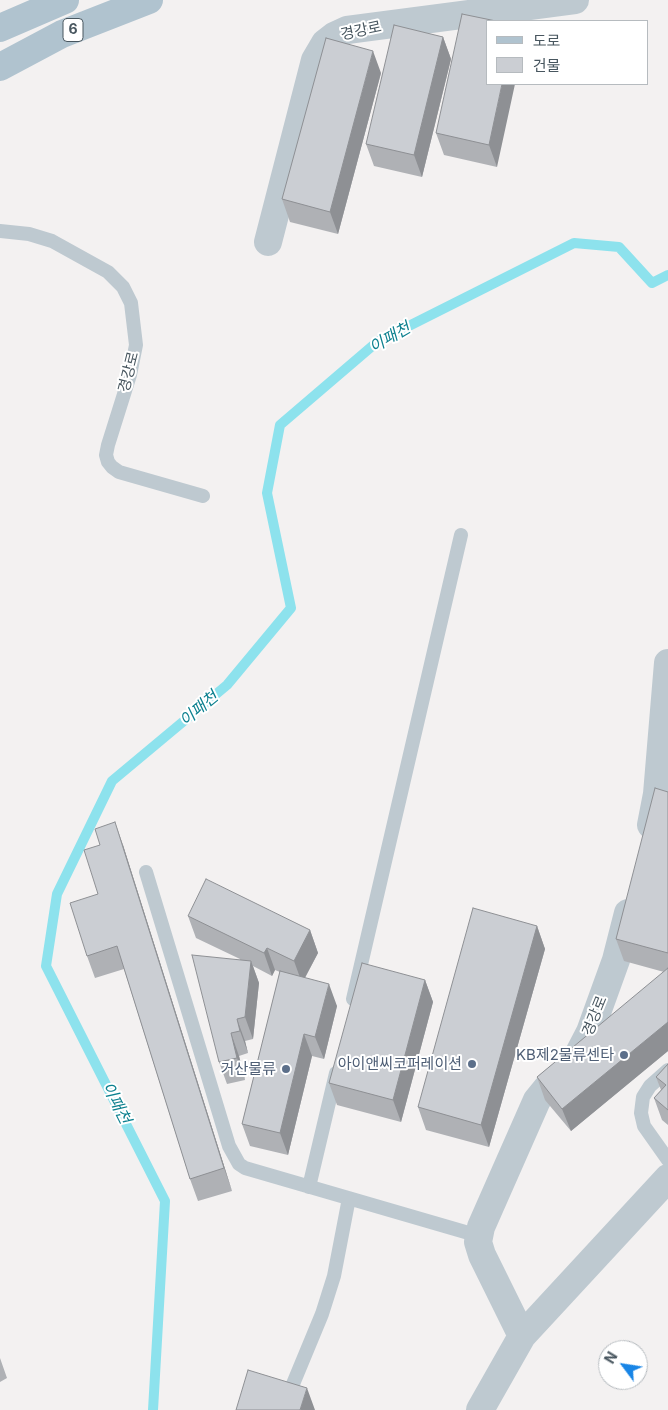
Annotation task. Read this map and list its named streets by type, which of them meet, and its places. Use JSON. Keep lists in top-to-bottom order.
{
  "streets": {
    "main road": ["6"],
    "street": ["경강로"]
  },
  "water": ["이패천"],
  "places": ["KB제2물류센타", "아이앤씨코퍼레이션", "거산물류"],
  "legend": ["도로", "건물"],
  "north": "top left"
}
